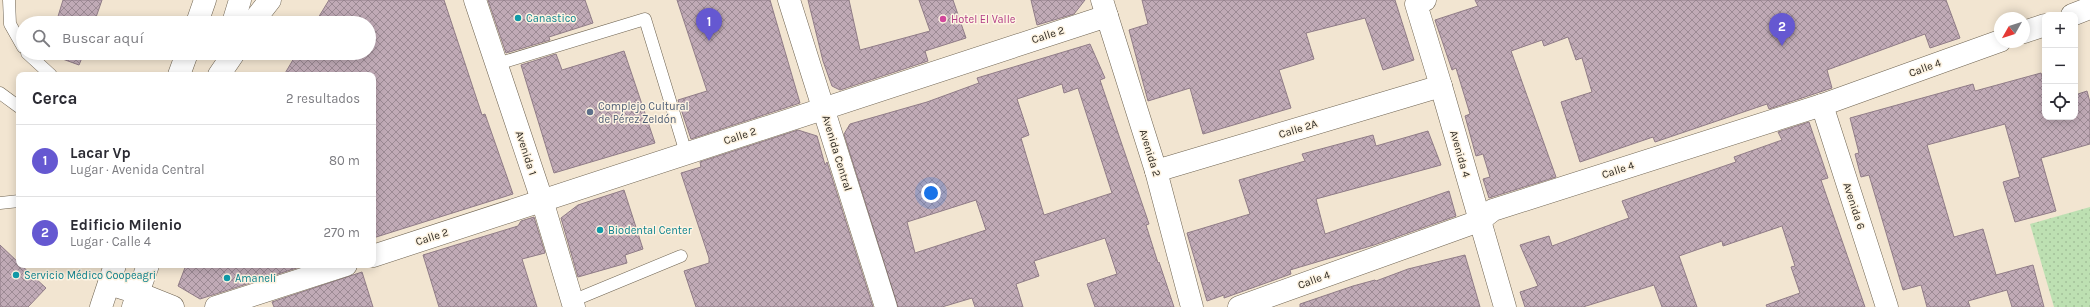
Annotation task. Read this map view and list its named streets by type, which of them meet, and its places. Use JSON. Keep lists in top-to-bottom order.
{
  "streets": {
    "main road": [
      "Calle 2",
      "Calle 4",
      "Calle 2A",
      "Avenida 1",
      "Avenida Central",
      "Avenida 2",
      "Avenida 4",
      "Avenida 6"
    ]
  },
  "crossings": [
    ["Calle 2", "Avenida 1"],
    ["Calle 2", "Avenida Central"],
    ["Calle 2", "Avenida 2"],
    ["Calle 4", "Avenida 4"],
    ["Calle 4", "Avenida 6"],
    ["Calle 2A", "Avenida 2"],
    ["Calle 2A", "Avenida 4"]
  ],
  "places": [
    "Canastico",
    "Hotel El Valle",
    "Complejo Cultural de Pérez Zeldón",
    "Biodental Center",
    "Servicio Médico Coopeagri",
    "Amaneli"
  ],
  "north": "bottom left",
  "page": {
    "pins": ["1", "2"],
    "map_buttons": ["+", "−"],
    "search": "Buscar aquí",
    "heading": ["Cerca", "2 resultados"],
    "list": [
      {
        "mark": "1",
        "name": "Lacar Vp",
        "note": "Lugar · Avenida Central",
        "value": "80 m"
      },
      {
        "mark": "2",
        "name": "Edificio Milenio",
        "note": "Lugar · Calle 4",
        "value": "270 m"
      }
    ]
  }
}
